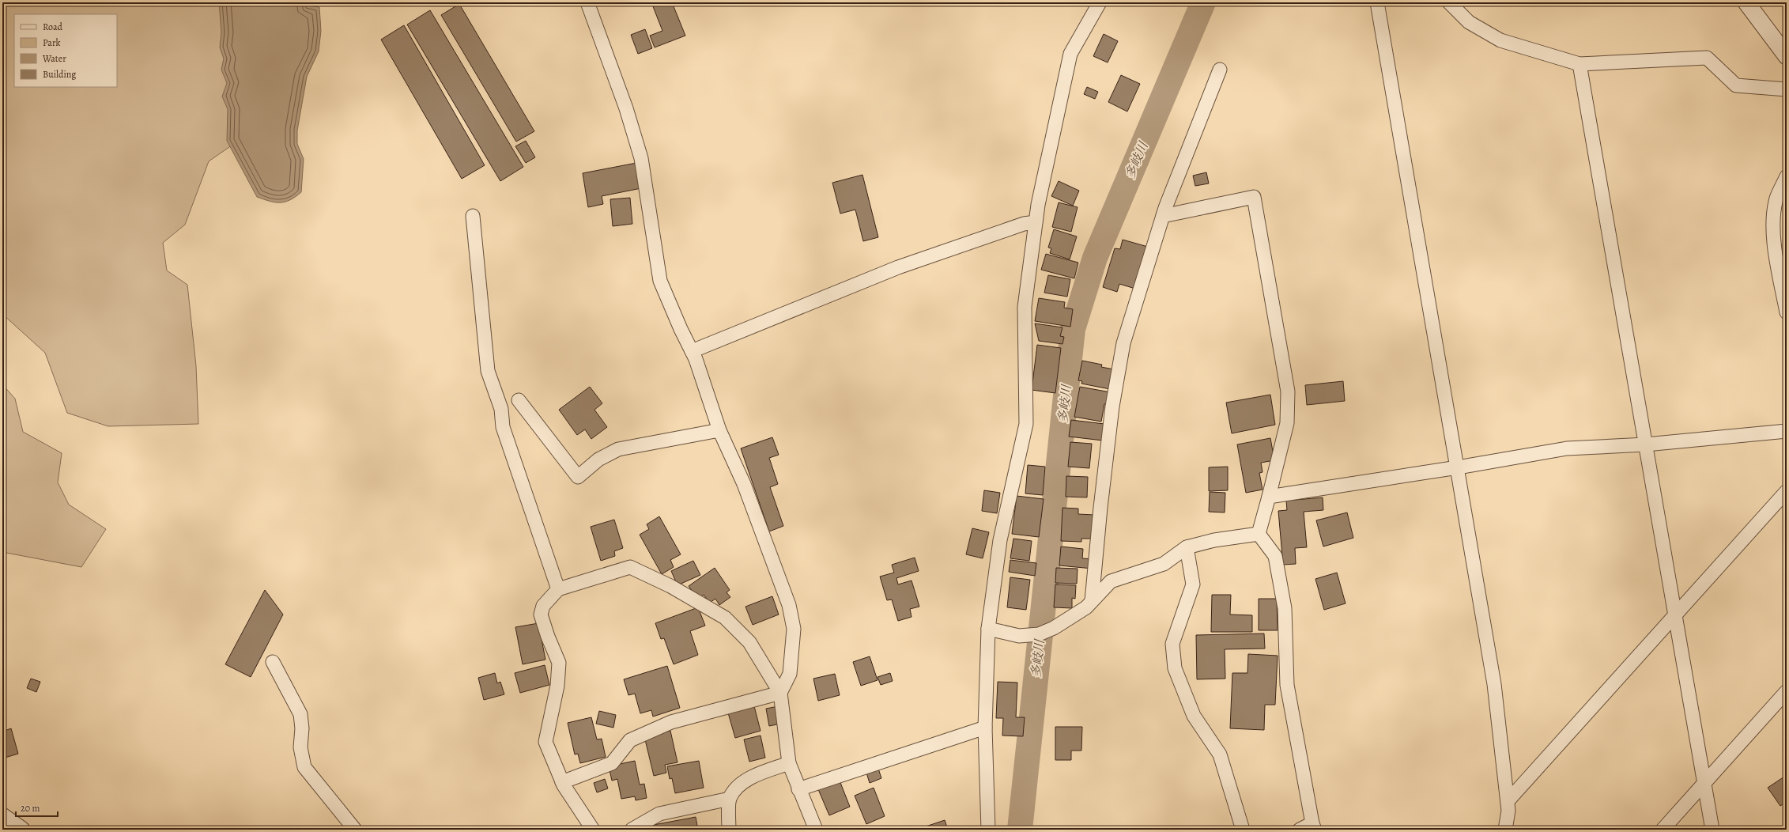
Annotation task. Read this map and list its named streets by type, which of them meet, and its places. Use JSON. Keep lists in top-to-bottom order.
{
  "water": ["多岐川"],
  "legend": [
    "Road",
    "Park",
    "Water",
    "Building"
  ],
  "scale_bar": "20 m"
}
